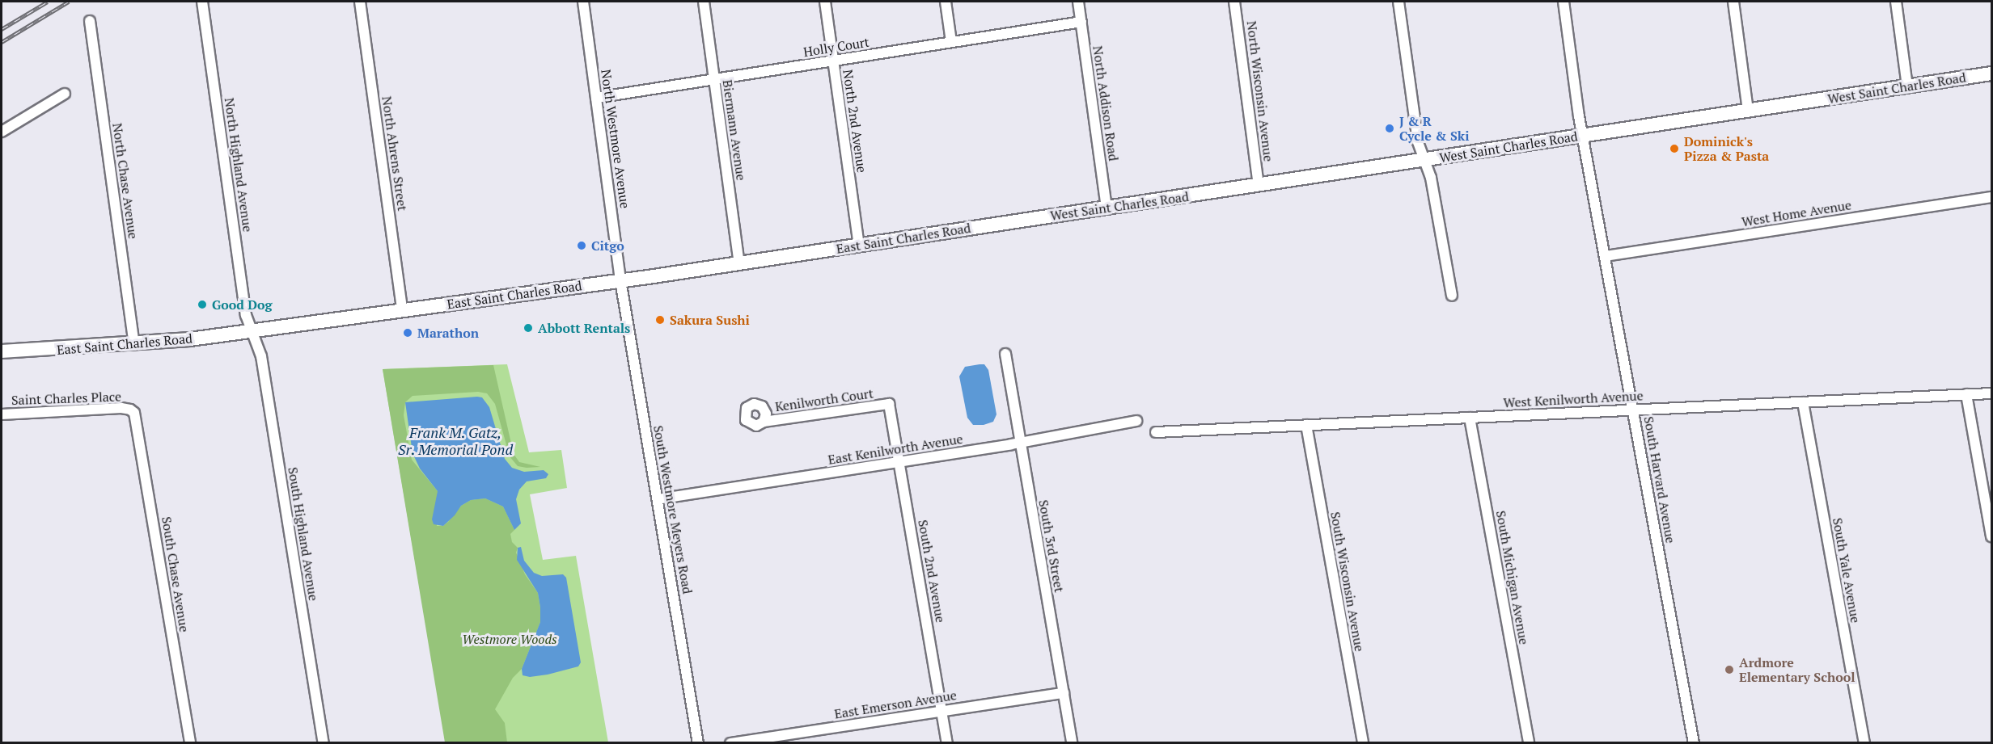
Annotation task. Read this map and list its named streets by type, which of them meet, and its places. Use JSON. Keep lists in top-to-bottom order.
{
  "streets": {
    "main road": ["West Saint Charles Road", "East Saint Charles Road"],
    "street": [
      "Holly Court",
      "North Wisconsin Avenue",
      "North Addison Road",
      "North 2nd Avenue",
      "Biermann Avenue",
      "North Westmore Avenue",
      "North Ahrens Street",
      "North Highland Avenue",
      "North Chase Avenue",
      "West Home Avenue",
      "Saint Charles Place",
      "West Kenilworth Avenue",
      "Kenilworth Court",
      "East Kenilworth Avenue",
      "South Harvard Avenue",
      "South Westmore Meyers Road",
      "South Highland Avenue",
      "South 3rd Street",
      "South Yale Avenue",
      "South 2nd Avenue",
      "South Chase Avenue",
      "South Michigan Avenue",
      "South Wisconsin Avenue",
      "East Emerson Avenue"
    ]
  },
  "crossings": [
    ["Holly Court", "North Addison Road"],
    ["Holly Court", "North 2nd Avenue"],
    ["Holly Court", "Biermann Avenue"],
    ["Holly Court", "North Westmore Avenue"],
    ["West Saint Charles Road", "North Wisconsin Avenue"],
    ["West Saint Charles Road", "North Addison Road"],
    ["West Saint Charles Road", "East Saint Charles Road"],
    ["West Saint Charles Road", "South Harvard Avenue"],
    ["North 2nd Avenue", "East Saint Charles Road"],
    ["Biermann Avenue", "East Saint Charles Road"],
    ["North Westmore Avenue", "East Saint Charles Road"],
    ["North Westmore Avenue", "South Westmore Meyers Road"],
    ["North Ahrens Street", "East Saint Charles Road"],
    ["North Highland Avenue", "East Saint Charles Road"],
    ["North Highland Avenue", "South Highland Avenue"],
    ["North Chase Avenue", "East Saint Charles Road"],
    ["West Home Avenue", "South Harvard Avenue"],
    ["East Saint Charles Road", "South Westmore Meyers Road"],
    ["East Saint Charles Road", "South Highland Avenue"],
    ["Saint Charles Place", "South Chase Avenue"],
    ["West Kenilworth Avenue", "South Harvard Avenue"],
    ["West Kenilworth Avenue", "South Yale Avenue"],
    ["West Kenilworth Avenue", "South Michigan Avenue"],
    ["West Kenilworth Avenue", "South Wisconsin Avenue"],
    ["Kenilworth Court", "South 2nd Avenue"],
    ["East Kenilworth Avenue", "South Westmore Meyers Road"],
    ["East Kenilworth Avenue", "South 3rd Street"],
    ["East Kenilworth Avenue", "South 2nd Avenue"],
    ["South 3rd Street", "East Emerson Avenue"],
    ["South 2nd Avenue", "East Emerson Avenue"]
  ],
  "water": ["Frank M. Gatz, Sr. Memorial Pond"],
  "parks": ["Westmore Woods"],
  "places": [
    "J & R Cycle & Ski",
    "Dominick's Pizza & Pasta",
    "Citgo",
    "Good Dog",
    "Sakura Sushi",
    "Abbott Rentals",
    "Marathon",
    "Ardmore Elementary School"
  ]
}
